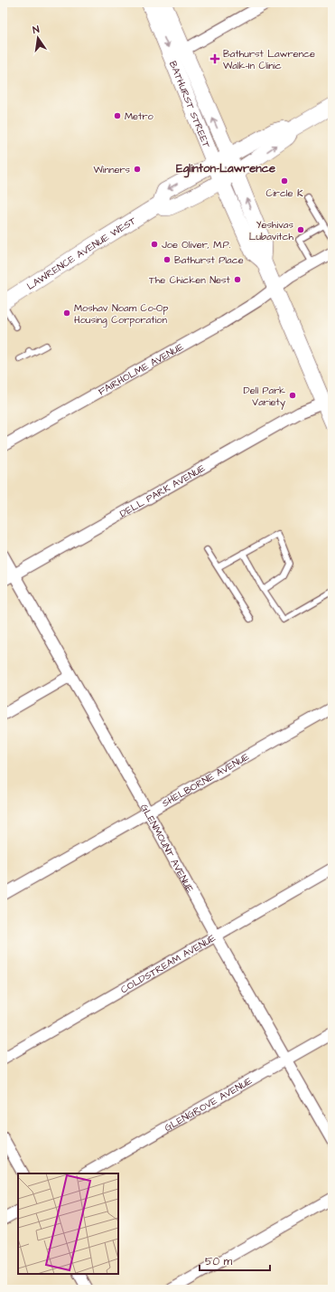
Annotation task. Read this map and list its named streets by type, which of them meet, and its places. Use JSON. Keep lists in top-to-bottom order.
{
  "streets": {
    "main road": ["BATHURST STREET", "LAWRENCE AVENUE WEST"],
    "street": [
      "FAIRHOLME AVENUE",
      "DELL PARK AVENUE",
      "SHELBORNE AVENUE",
      "GLENMOUNT AVENUE",
      "COLDSTREAM AVENUE",
      "GLENGROVE AVENUE"
    ]
  },
  "crossings": [
    ["BATHURST STREET", "LAWRENCE AVENUE WEST"],
    ["BATHURST STREET", "FAIRHOLME AVENUE"],
    ["BATHURST STREET", "DELL PARK AVENUE"],
    ["DELL PARK AVENUE", "GLENMOUNT AVENUE"],
    ["SHELBORNE AVENUE", "GLENMOUNT AVENUE"],
    ["GLENMOUNT AVENUE", "COLDSTREAM AVENUE"],
    ["GLENMOUNT AVENUE", "GLENGROVE AVENUE"]
  ],
  "districts": ["Eglinton–Lawrence"],
  "places": {
    "health": ["Bathurst Lawrence Walk-In Clinic"],
    "other": [
      "Metro",
      "Winners",
      "Circle K",
      "Yeshivas Lubavitch",
      "Joe Oliver, M.P.",
      "Bathurst Place",
      "The Chicken Nest",
      "Moshav Noam Co-Op Housing Corporation",
      "Dell Park Variety"
    ]
  },
  "scale_bar": "50 m",
  "north": "top"
}
